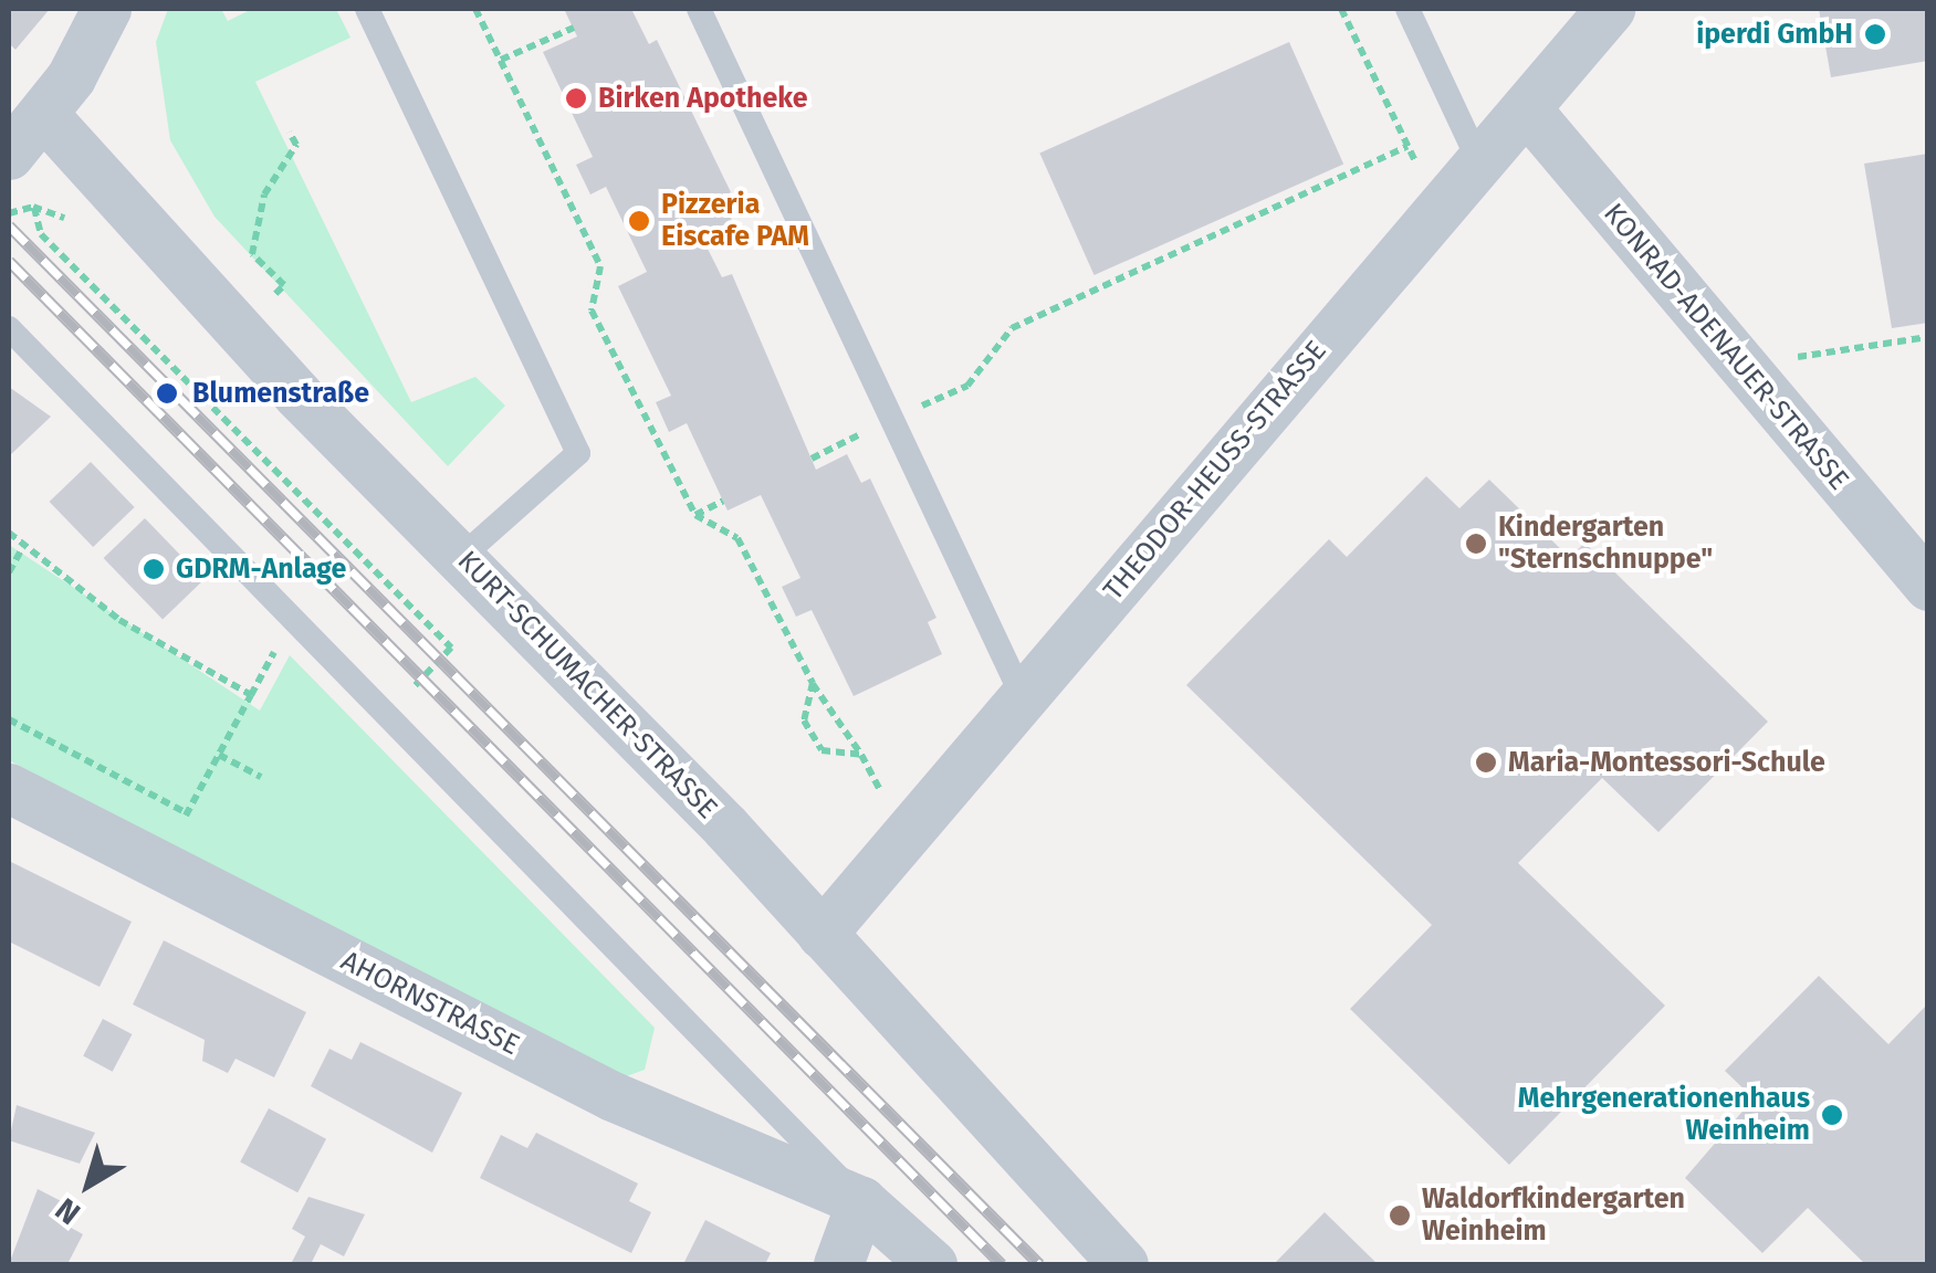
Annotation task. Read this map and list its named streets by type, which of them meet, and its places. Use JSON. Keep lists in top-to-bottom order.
{
  "streets": {
    "street": [
      "KONRAD-ADENAUER-STRASSE",
      "THEODOR-HEUSS-STRASSE",
      "KURT-SCHUMACHER-STRASSE",
      "AHORNSTRASSE"
    ]
  },
  "crossings": [
    ["KONRAD-ADENAUER-STRASSE", "THEODOR-HEUSS-STRASSE"],
    ["THEODOR-HEUSS-STRASSE", "KURT-SCHUMACHER-STRASSE"]
  ],
  "places": [
    "iperdi GmbH",
    "Birken Apotheke",
    "Pizzeria Eiscafe PAM",
    "Blumenstraße",
    "Kindergarten \"Sternschnuppe\"",
    "GDRM-Anlage",
    "Maria-Montessori-Schule",
    "Mehrgenerationenhaus Weinheim",
    "Waldorfkindergarten Weinheim"
  ],
  "north": "bottom left"
}
